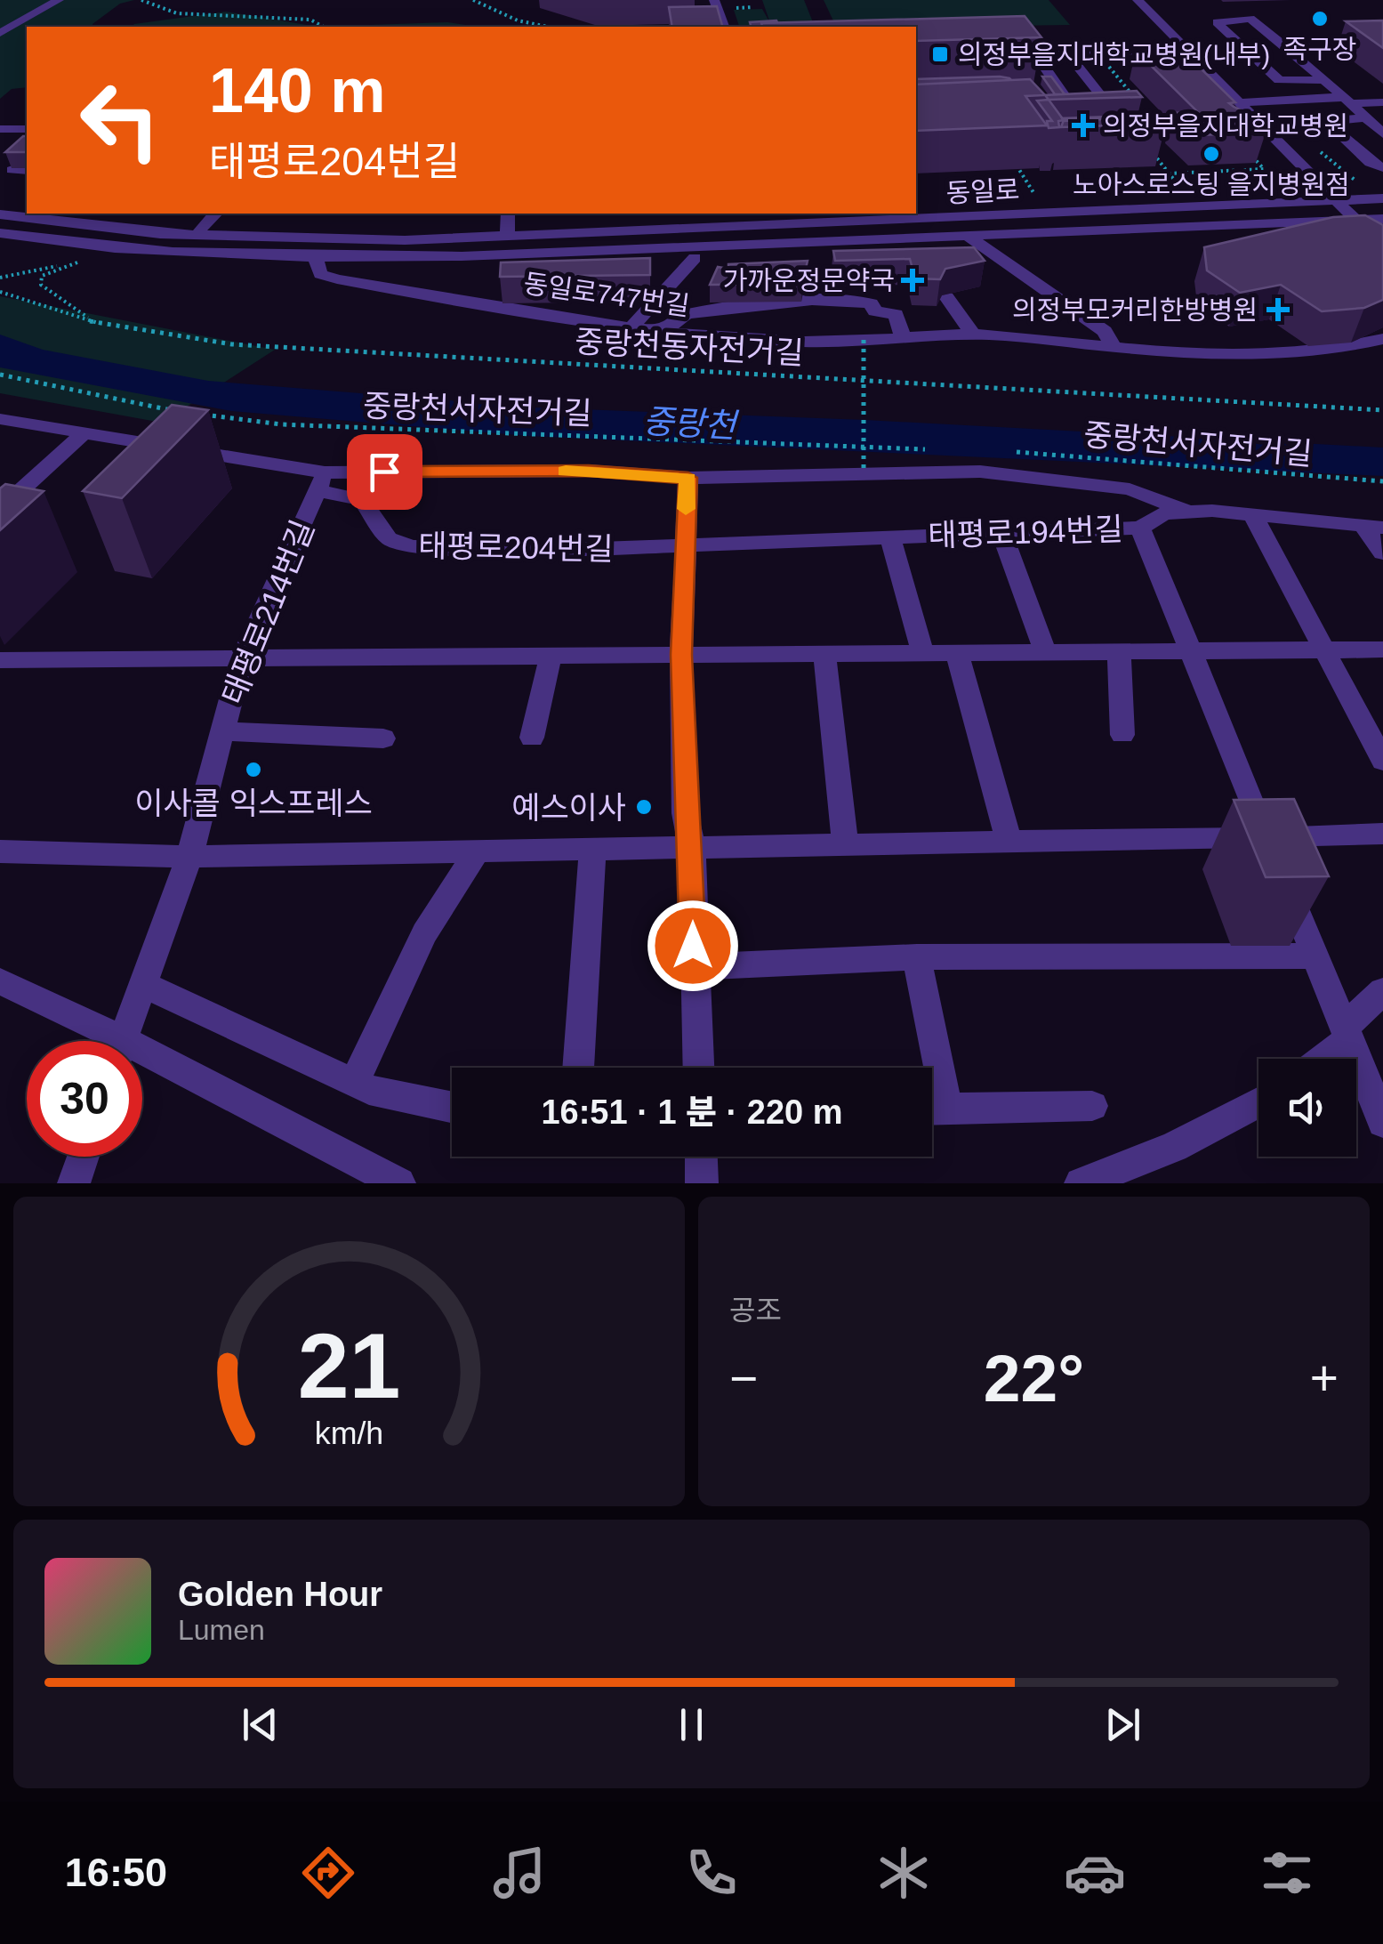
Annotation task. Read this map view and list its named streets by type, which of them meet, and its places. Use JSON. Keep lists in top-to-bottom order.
{
  "streets": {
    "street": [
      "동일로",
      "동일로747번길",
      "태평로194번길",
      "태평로204번길",
      "태평로214번길"
    ],
    "path": ["중랑천동자전거길", "중랑천서자전거길"]
  },
  "crossings": [
    ["동일로", "동일로747번길"],
    ["태평로194번길", "태평로204번길"],
    ["태평로204번길", "태평로214번길"]
  ],
  "water": ["중랑천"],
  "places": {
    "other": [
      "족구장",
      "노아스로스팅 을지병원점",
      "이사콜 익스프레스",
      "예스이사"
    ],
    "transit": ["의정부을지대학교병원(내부)"],
    "health": ["의정부을지대학교병원", "가까운정문약국", "의정부모커리한방병원"]
  },
  "page": {
    "turn": ["140 m", "태평로204번길"],
    "limit": "30",
    "trip": "16:51 · 1 분 · 220 m",
    "tile": "공조",
    "heat": ["−", "22°", "+"],
    "song": ["Golden Hour", "Lumen"],
    "tabs": "16:50",
    "gauge": ["21", "km/h"]
  }
}
